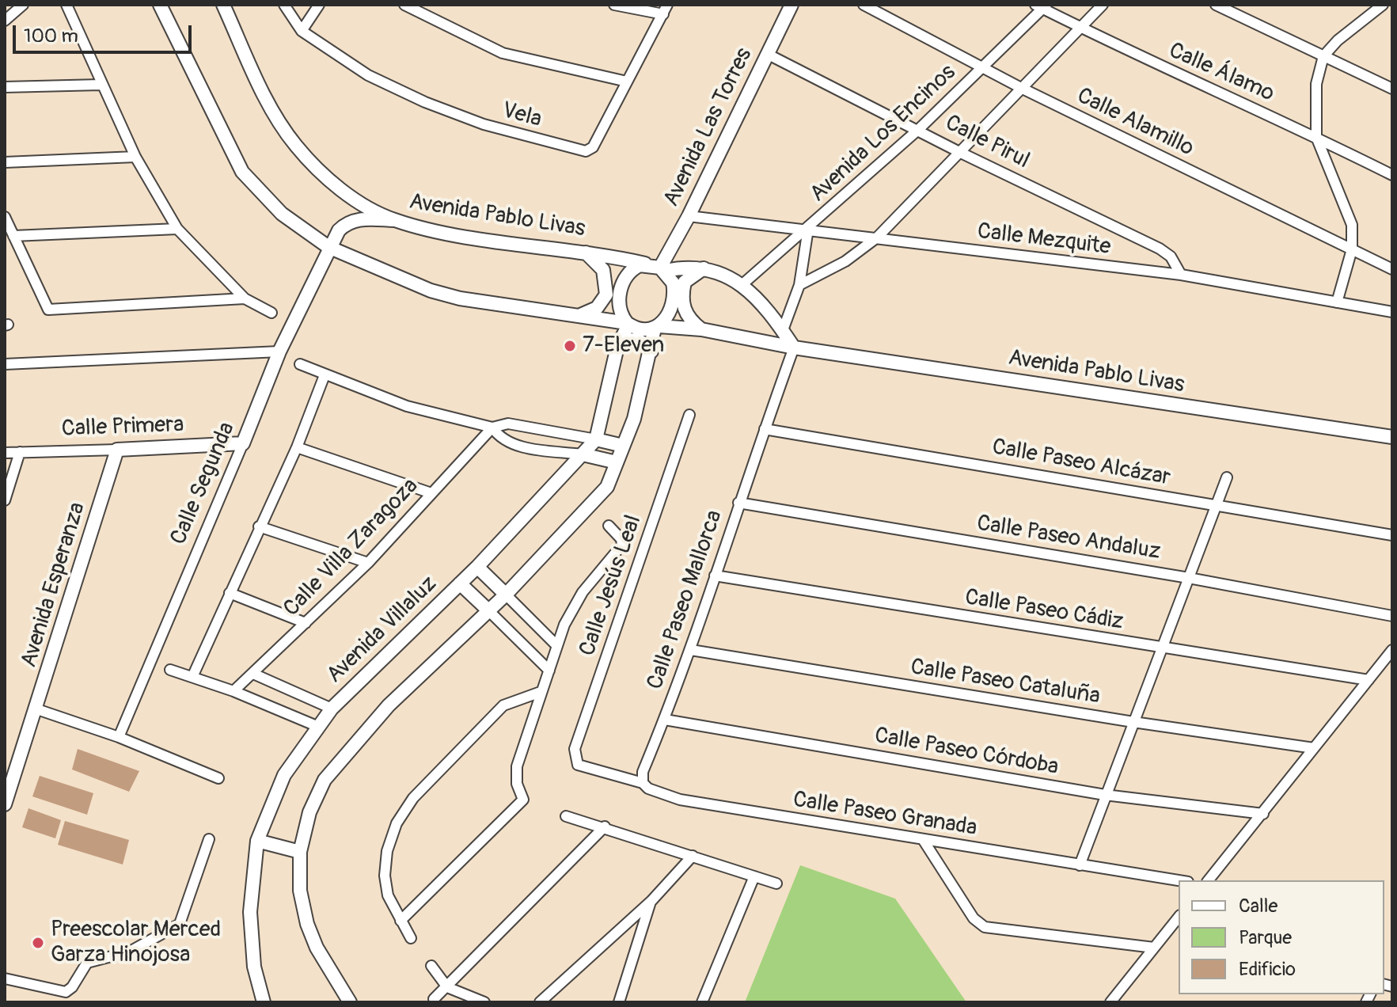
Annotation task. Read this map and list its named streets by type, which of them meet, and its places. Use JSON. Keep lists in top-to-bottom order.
{
  "streets": {
    "street": [
      "Calle Álamo",
      "Vela",
      "Calle Alamillo",
      "Avenida Las Torres",
      "Avenida Los Encinos",
      "Calle Pirul",
      "Avenida Pablo Livas",
      "Calle Mezquite",
      "Calle Primera",
      "Calle Paseo Alcázar",
      "Calle Segunda",
      "Calle Paseo Andaluz",
      "Calle Villa Zaragoza",
      "Avenida Esperanza",
      "Calle Jesús Leal",
      "Calle Paseo Mallorca",
      "Calle Paseo Cádiz",
      "Avenida Villaluz",
      "Calle Paseo Cataluña",
      "Calle Paseo Córdoba",
      "Calle Paseo Granada"
    ]
  },
  "crossings": [
    ["Calle Álamo", "Avenida Los Encinos"],
    ["Calle Alamillo", "Avenida Los Encinos"],
    ["Avenida Las Torres", "Calle Pirul"],
    ["Avenida Las Torres", "Avenida Pablo Livas"],
    ["Avenida Las Torres", "Calle Mezquite"],
    ["Avenida Las Torres", "Avenida Villaluz"],
    ["Avenida Los Encinos", "Calle Pirul"],
    ["Avenida Los Encinos", "Calle Mezquite"],
    ["Calle Pirul", "Calle Mezquite"],
    ["Avenida Pablo Livas", "Calle Segunda"],
    ["Avenida Pablo Livas", "Calle Paseo Mallorca"],
    ["Avenida Pablo Livas", "Avenida Villaluz"],
    ["Calle Primera", "Calle Segunda"],
    ["Calle Primera", "Avenida Esperanza"],
    ["Calle Paseo Alcázar", "Calle Paseo Mallorca"],
    ["Calle Paseo Andaluz", "Calle Paseo Mallorca"],
    ["Calle Jesús Leal", "Calle Paseo Granada"],
    ["Calle Paseo Mallorca", "Calle Paseo Cádiz"],
    ["Calle Paseo Mallorca", "Calle Paseo Cataluña"],
    ["Calle Paseo Mallorca", "Calle Paseo Córdoba"],
    ["Calle Paseo Mallorca", "Calle Paseo Granada"]
  ],
  "places": ["7-Eleven", "Preescolar Merced Garza Hinojosa"],
  "legend": ["Calle", "Parque", "Edificio"],
  "scale_bar": "100 m"
}
